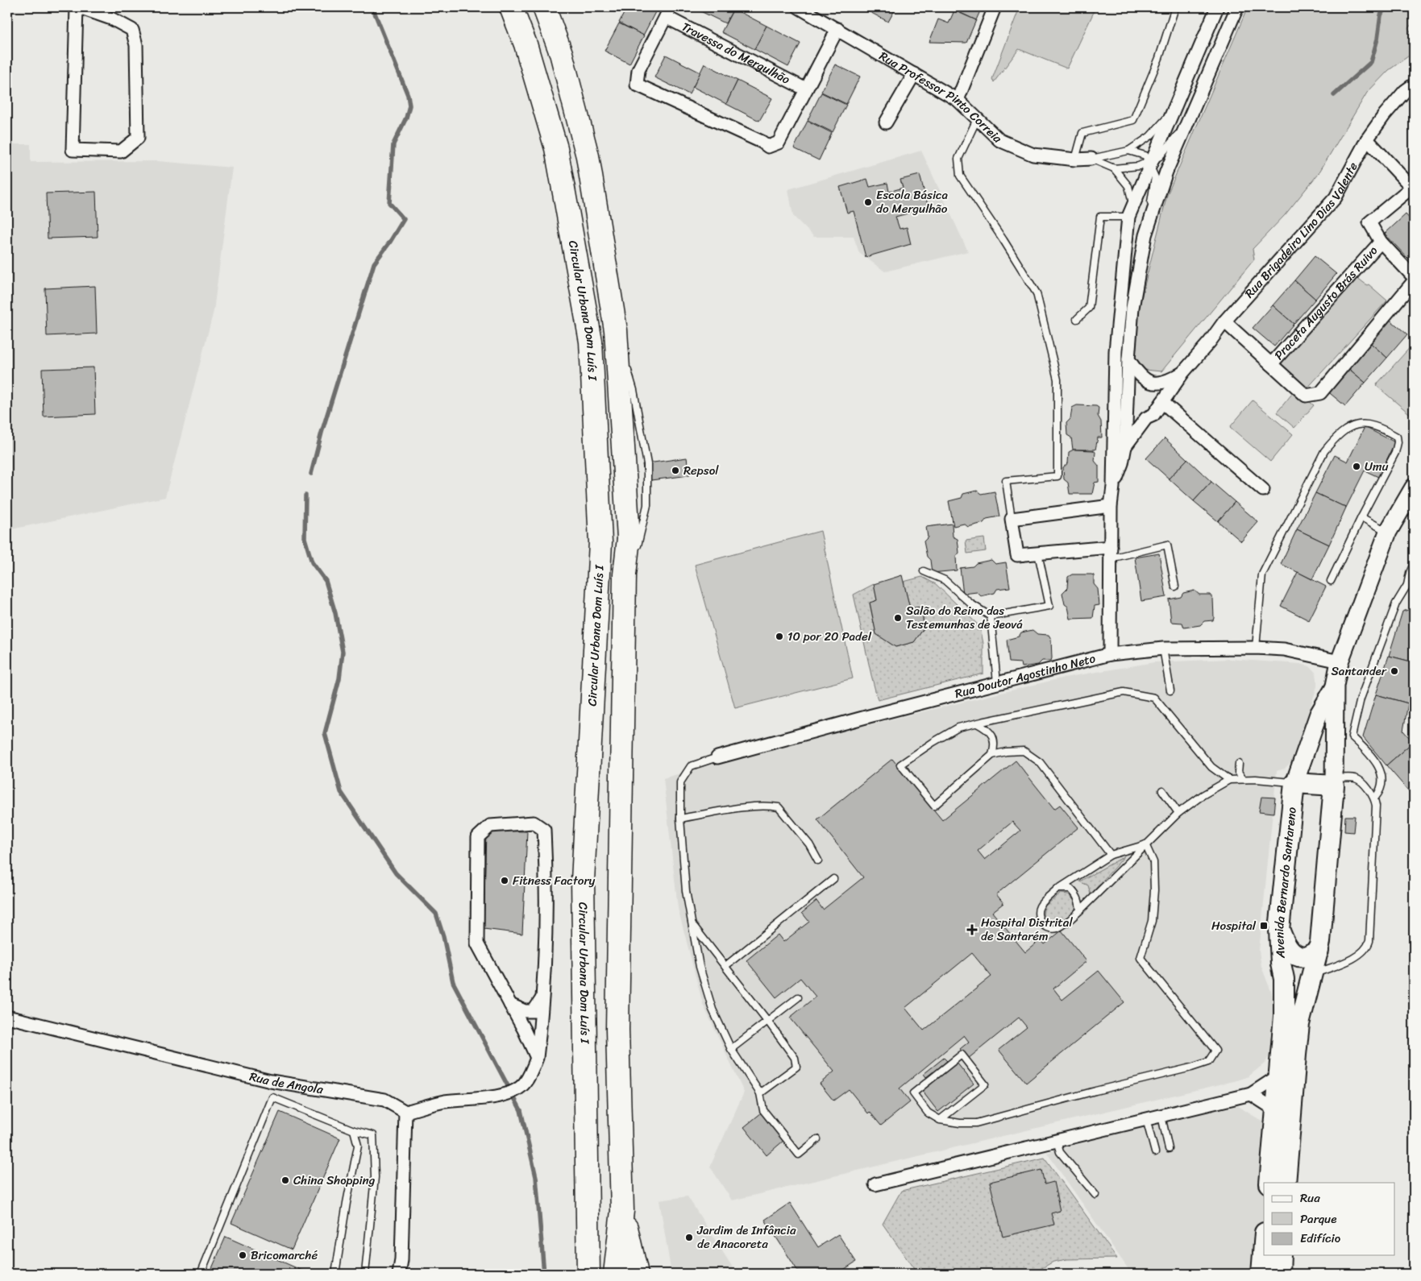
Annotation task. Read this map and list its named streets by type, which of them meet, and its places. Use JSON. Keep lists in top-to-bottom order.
{
  "streets": {
    "highway": ["Circular Urbana Dom Luís I"],
    "main road": ["Avenida Bernardo Santareno"],
    "street": [
      "Travessa do Mergulhão",
      "Rua Professor Pinto Correia",
      "Rua Brigadeiro Lino Dias Valente",
      "Praceta Augusto Brás Ruivo",
      "Rua Doutor Agostinho Neto",
      "Rua de Angola"
    ]
  },
  "crossings": [
    ["Rua Brigadeiro Lino Dias Valente", "Praceta Augusto Brás Ruivo"],
    ["Rua Brigadeiro Lino Dias Valente", "Rua Doutor Agostinho Neto"],
    ["Rua Doutor Agostinho Neto", "Avenida Bernardo Santareno"]
  ],
  "places": {
    "other": [
      "Escola Básica do Mergulhão",
      "Umu",
      "Repsol",
      "Salão do Reino das Testemunhas de Jeová",
      "10 por 20 Padel",
      "Santander",
      "Fitness Factory",
      "China Shopping",
      "Jardim de Infância de Anacoreta",
      "Bricomarché"
    ],
    "transit": ["Hospital"],
    "health": ["Hospital Distrital de Santarém"]
  },
  "legend": ["Rua", "Parque", "Edifício"]
}
